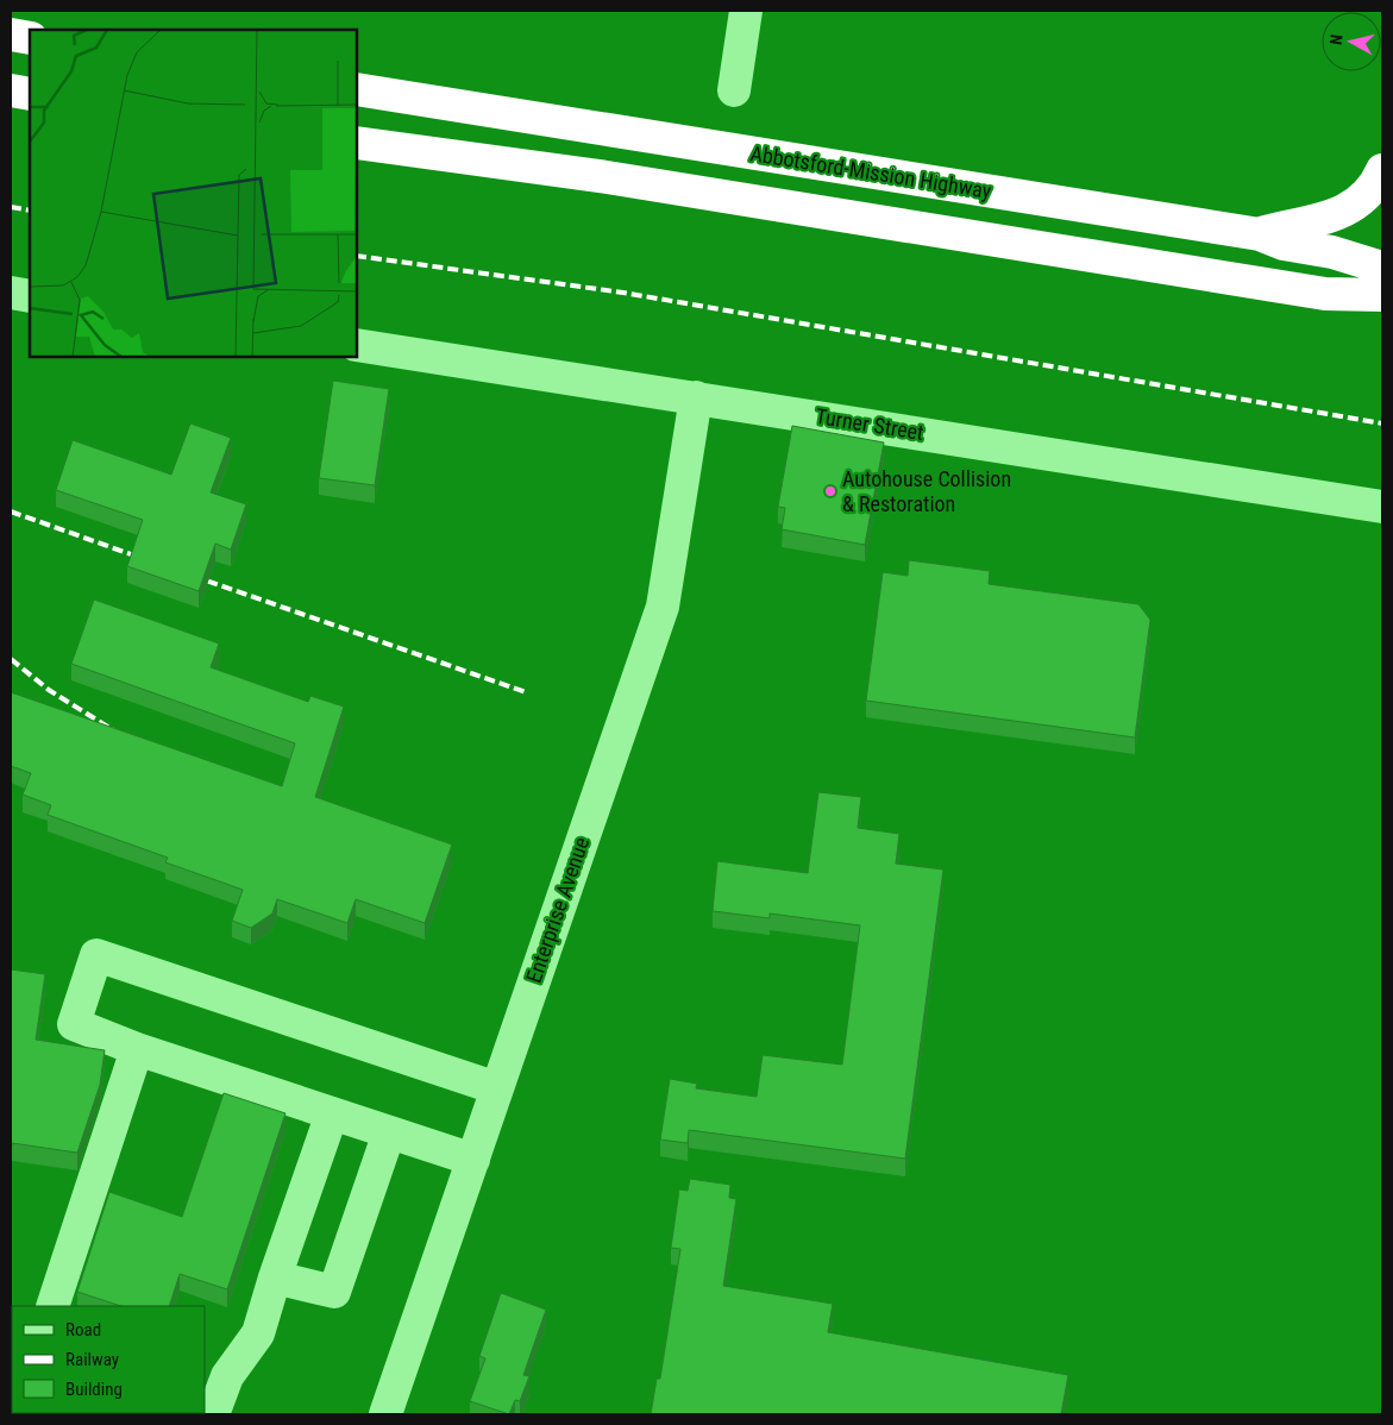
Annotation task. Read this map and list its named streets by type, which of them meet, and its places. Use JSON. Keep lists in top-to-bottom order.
{
  "streets": {
    "highway": ["Abbotsford-Mission Highway"],
    "street": ["Turner Street", "Enterprise Avenue"]
  },
  "crossings": [
    ["Turner Street", "Enterprise Avenue"]
  ],
  "places": ["Autohouse Collision & Restoration"],
  "legend": ["Road", "Railway", "Building"],
  "north": "left"
}
